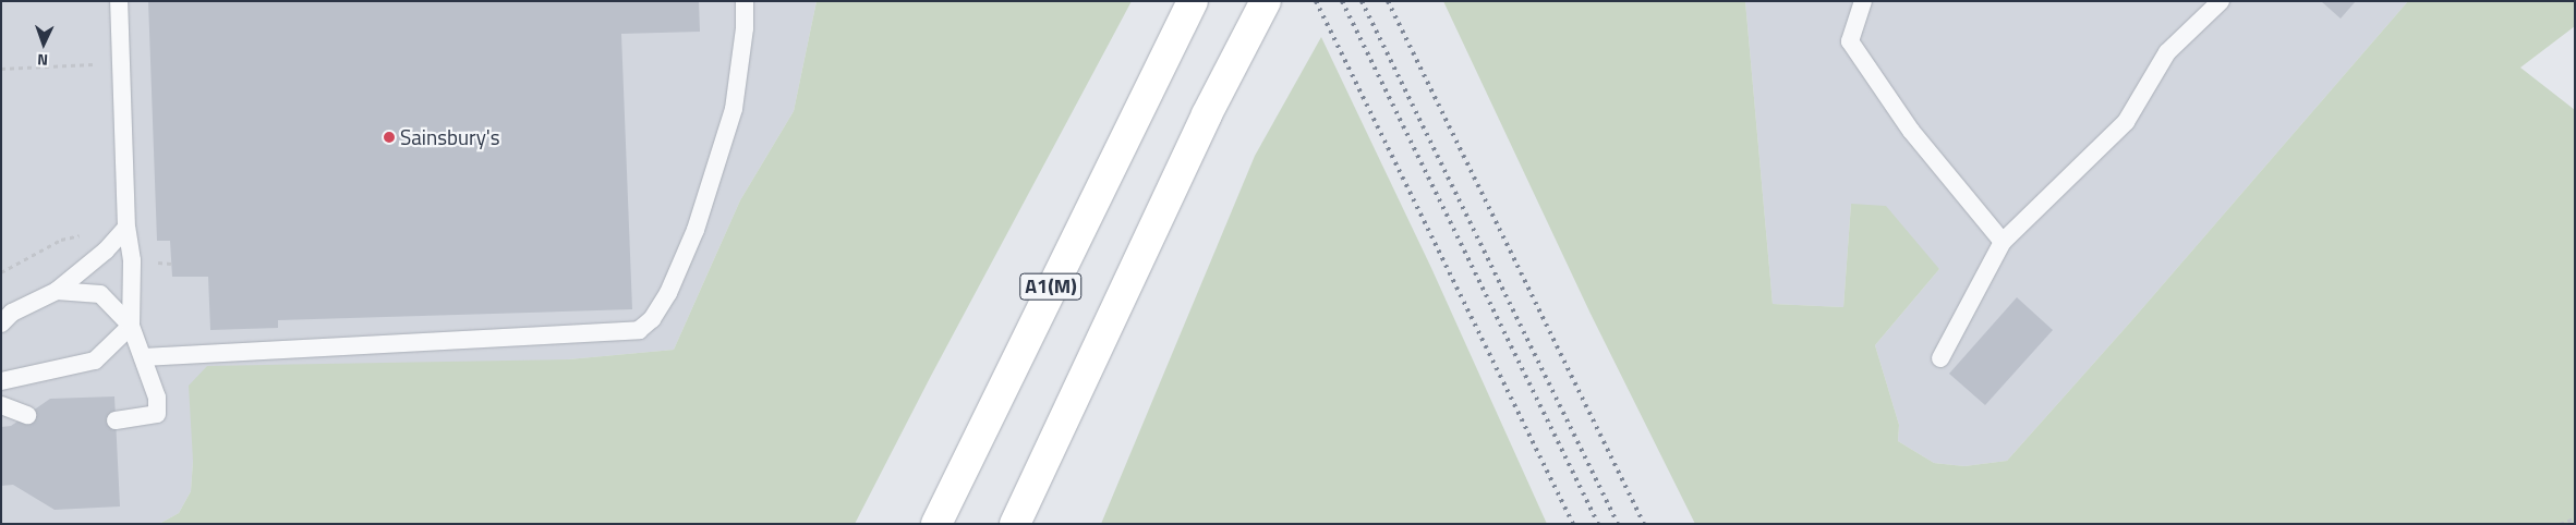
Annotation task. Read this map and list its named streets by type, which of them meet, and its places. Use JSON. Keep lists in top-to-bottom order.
{
  "streets": {
    "highway": ["A1(M)"]
  },
  "places": ["Sainsbury's"],
  "north": "bottom"
}
